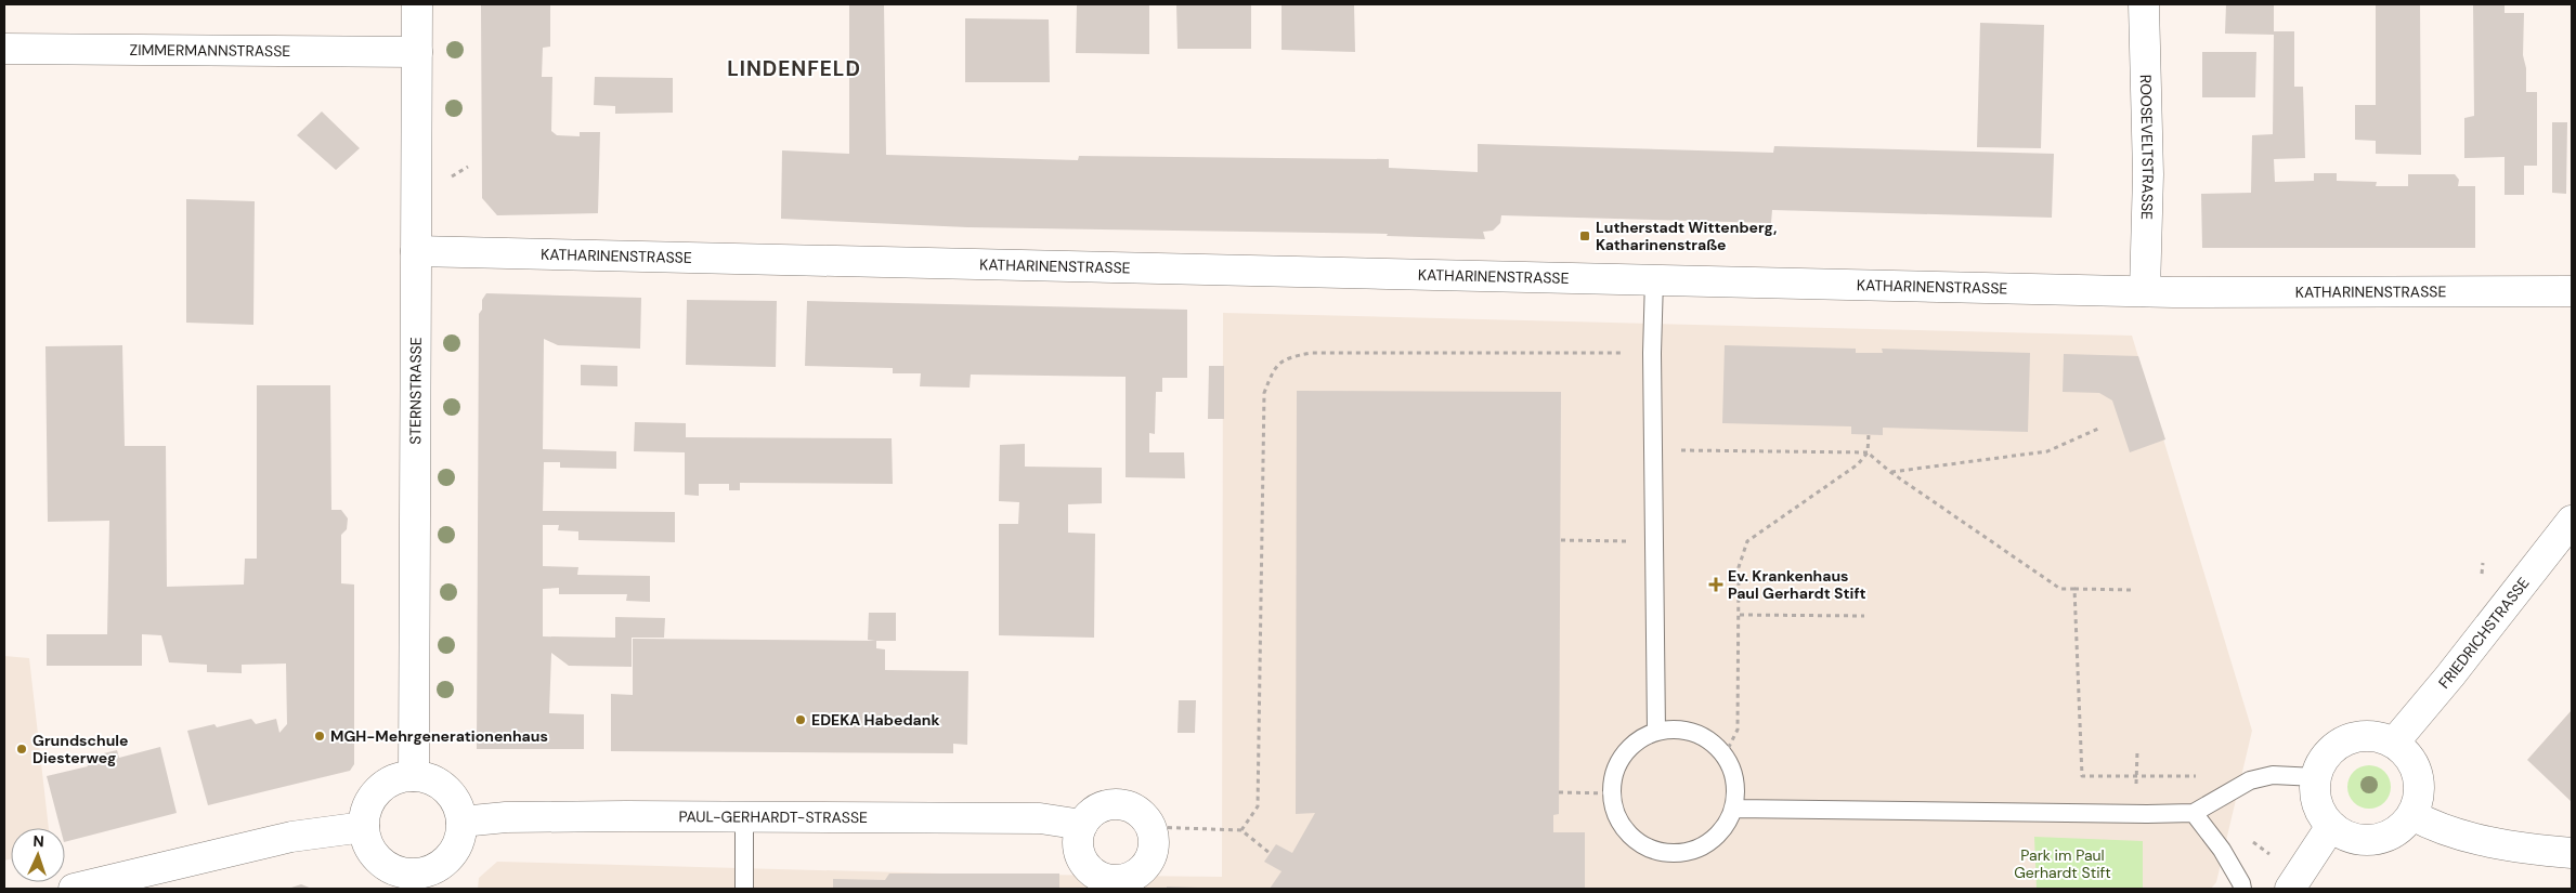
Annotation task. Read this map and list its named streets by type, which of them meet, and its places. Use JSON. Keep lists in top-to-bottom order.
{
  "streets": {
    "street": [
      "ZIMMERMANNSTRASSE",
      "ROOSEVELTSTRASSE",
      "KATHARINENSTRASSE",
      "STERNSTRASSE",
      "FRIEDRICHSTRASSE",
      "PAUL-GERHARDT-STRASSE"
    ]
  },
  "crossings": [
    ["ZIMMERMANNSTRASSE", "STERNSTRASSE"],
    ["ROOSEVELTSTRASSE", "KATHARINENSTRASSE"],
    ["KATHARINENSTRASSE", "STERNSTRASSE"],
    ["STERNSTRASSE", "PAUL-GERHARDT-STRASSE"]
  ],
  "districts": ["LINDENFELD"],
  "parks": ["Park im Paul Gerhardt Stift"],
  "places": {
    "transit": ["Lutherstadt Wittenberg, Katharinenstraße"],
    "health": ["Ev. Krankenhaus Paul Gerhardt Stift"],
    "other": ["EDEKA Habedank", "MGH-Mehrgenerationenhaus", "Grundschule Diesterweg"]
  },
  "north": "top"
}
